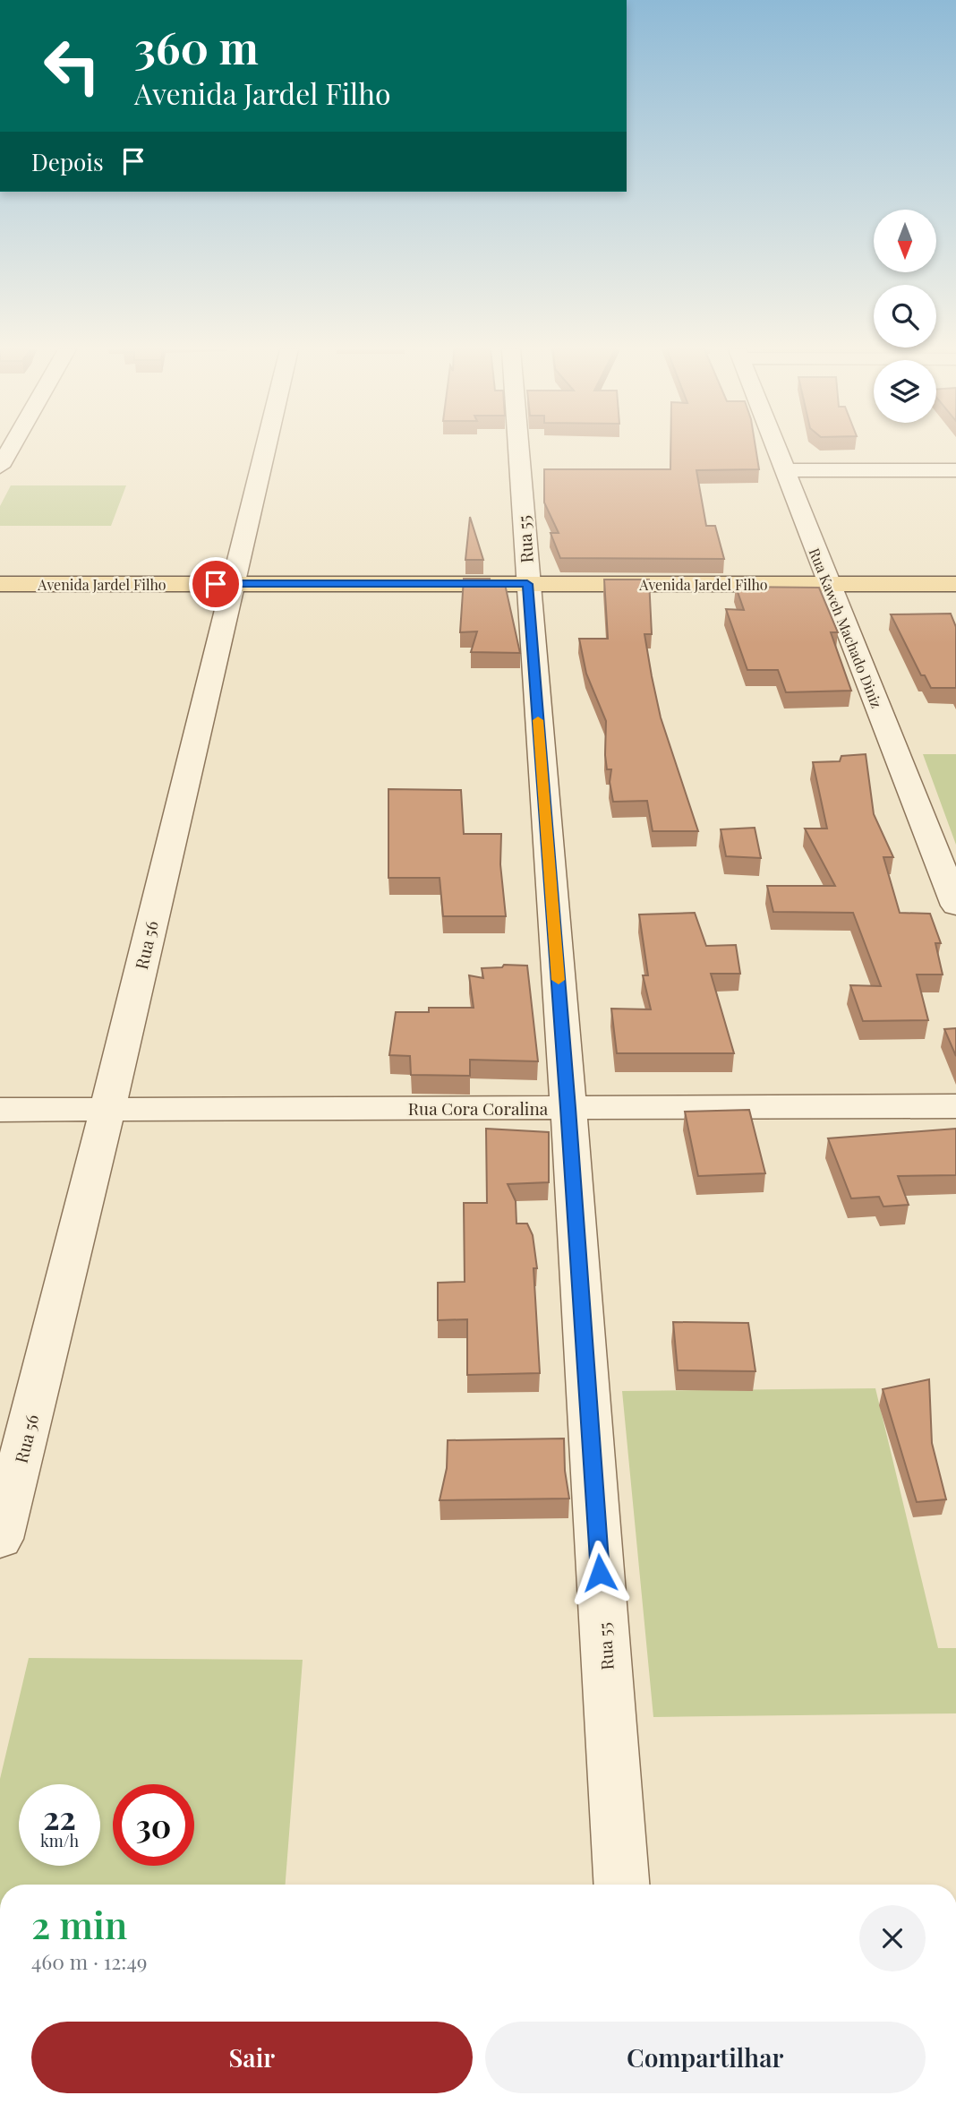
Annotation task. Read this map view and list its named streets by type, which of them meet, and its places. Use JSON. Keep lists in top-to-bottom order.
{
  "streets": {
    "main road": ["Avenida Jardel Filho"],
    "street": [
      "Rua 55",
      "Rua Kaweh Machado Diniz",
      "Rua 56",
      "Rua Cora Coralina"
    ]
  },
  "crossings": [
    ["Rua 55", "Avenida Jardel Filho"],
    ["Rua 55", "Rua Cora Coralina"],
    ["Avenida Jardel Filho", "Rua Kaweh Machado Diniz"],
    ["Avenida Jardel Filho", "Rua 56"],
    ["Rua 56", "Rua Cora Coralina"]
  ],
  "north": "bottom",
  "page": {
    "turn": ["360 m", "Avenida Jardel Filho"],
    "then": "Depois",
    "speed": "22 km/h",
    "limit": "30",
    "heading": ["2 min", "460 m · 12:49"],
    "buttons": ["Sair", "Compartilhar"]
  }
}
